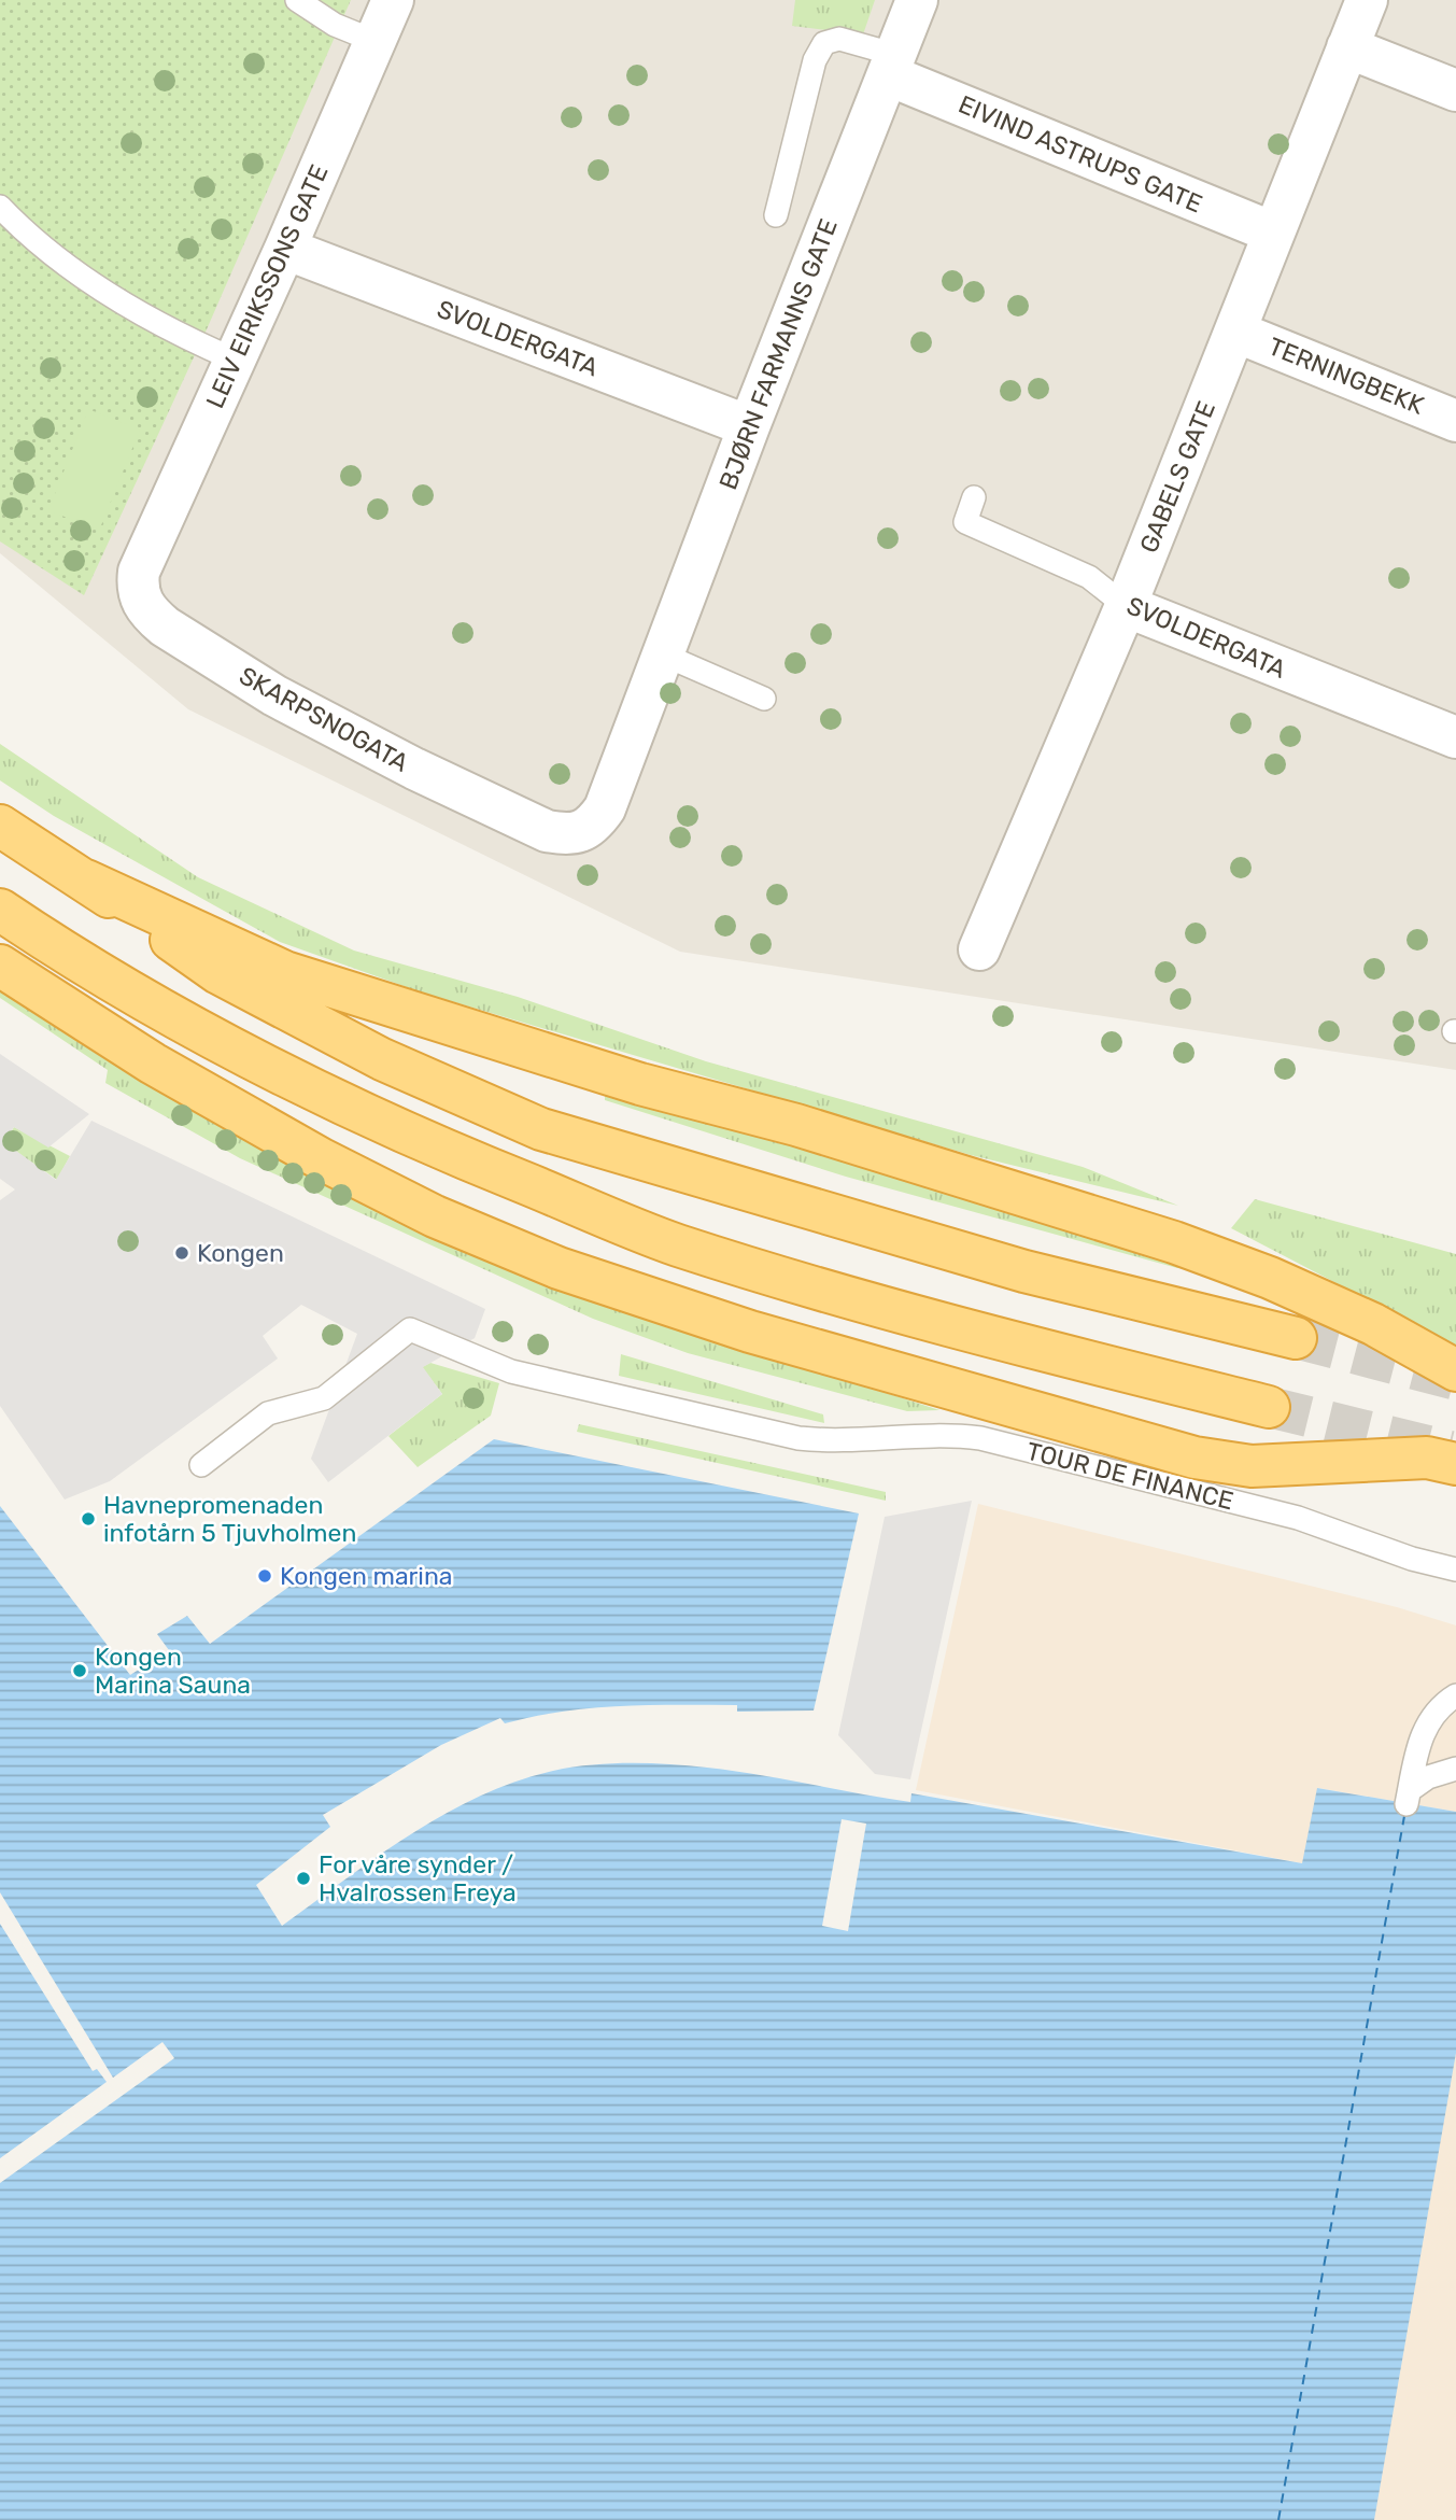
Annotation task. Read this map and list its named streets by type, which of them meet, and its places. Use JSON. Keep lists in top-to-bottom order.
{
  "streets": {
    "street": [
      "EIVIND ASTRUPS GATE",
      "LEIV EIRIKSSONS GATE",
      "SVOLDERGATA",
      "BJØRN FARMANNS GATE",
      "TERNINGBEKK",
      "GABELS GATE",
      "SKARPSNOGATA"
    ],
    "lane": ["TOUR DE FINANCE"]
  },
  "crossings": [
    ["EIVIND ASTRUPS GATE", "BJØRN FARMANNS GATE"],
    ["EIVIND ASTRUPS GATE", "GABELS GATE"],
    ["LEIV EIRIKSSONS GATE", "SVOLDERGATA"],
    ["LEIV EIRIKSSONS GATE", "SKARPSNOGATA"],
    ["SVOLDERGATA", "BJØRN FARMANNS GATE"],
    ["SVOLDERGATA", "GABELS GATE"],
    ["BJØRN FARMANNS GATE", "SKARPSNOGATA"],
    ["TERNINGBEKK", "GABELS GATE"]
  ],
  "places": [
    "Kongen",
    "Havnepromenaden infotårn 5 Tjuvholmen",
    "Kongen marina",
    "Kongen Marina Sauna",
    "For våre synder / Hvalrossen Freya"
  ]
}
